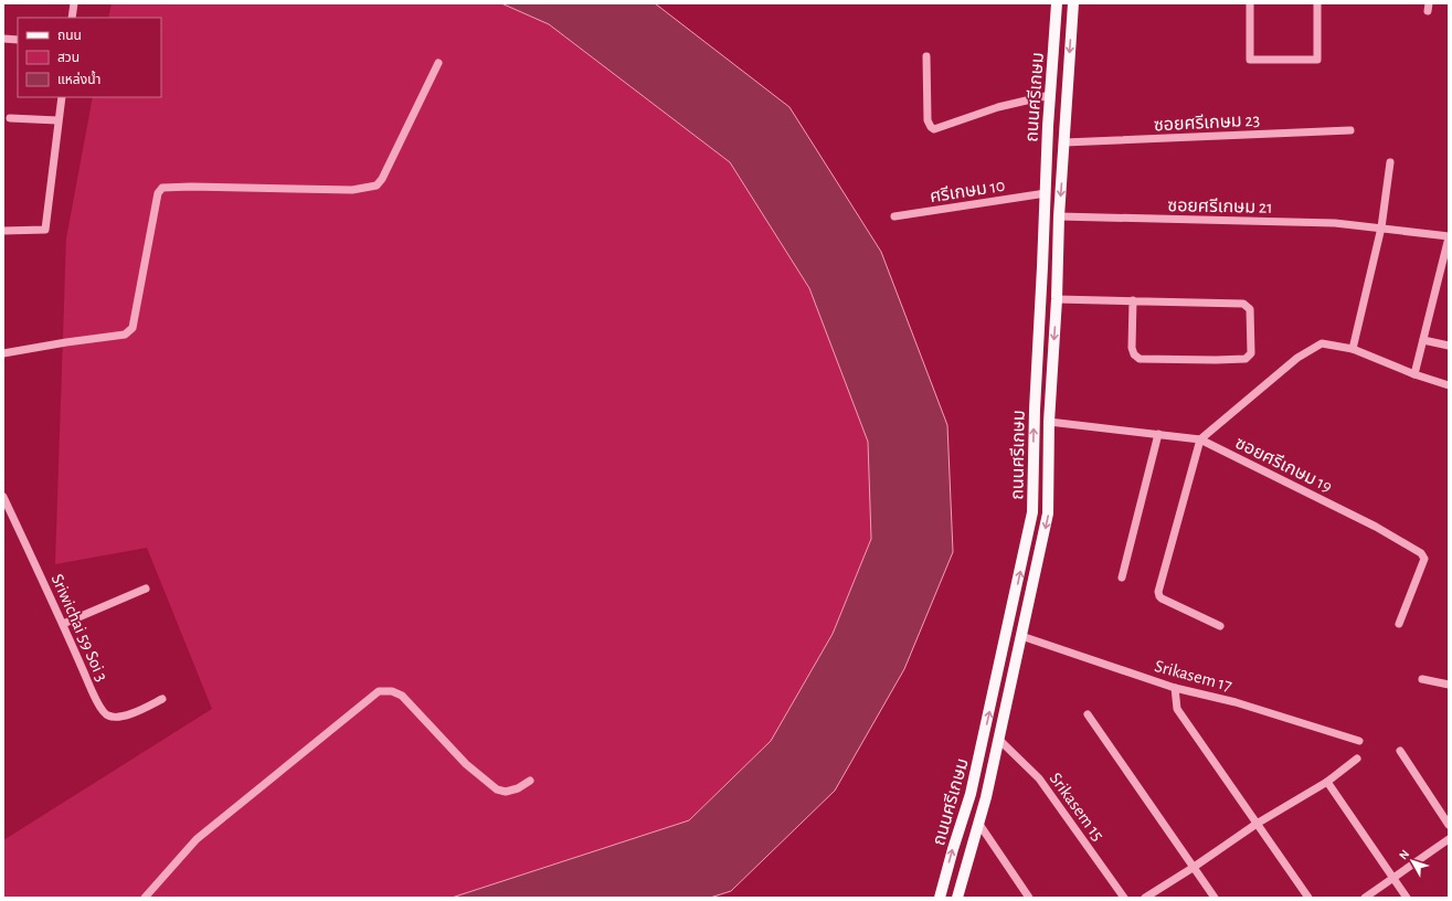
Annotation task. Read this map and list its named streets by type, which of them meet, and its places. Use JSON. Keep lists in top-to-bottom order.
{
  "streets": {
    "main road": ["ถนนศรีเกษม"],
    "street": [
      "ซอยศรีเกษม 23",
      "ศรีเกษม 10",
      "ซอยศรีเกษม 21",
      "ซอยศรีเกษม 19",
      "Sriwichai 59 Soi 3",
      "Srikasem 17",
      "Srikasem 15"
    ]
  },
  "crossings": [
    ["ถนนศรีเกษม", "ซอยศรีเกษม 23"],
    ["ถนนศรีเกษม", "ศรีเกษม 10"],
    ["ถนนศรีเกษม", "ซอยศรีเกษม 21"],
    ["ถนนศรีเกษม", "ซอยศรีเกษม 19"],
    ["ถนนศรีเกษม", "Srikasem 17"],
    ["ถนนศรีเกษม", "Srikasem 15"]
  ],
  "legend": ["ถนน", "สวน", "แหล่งน้ำ"],
  "north": "top left"
}
